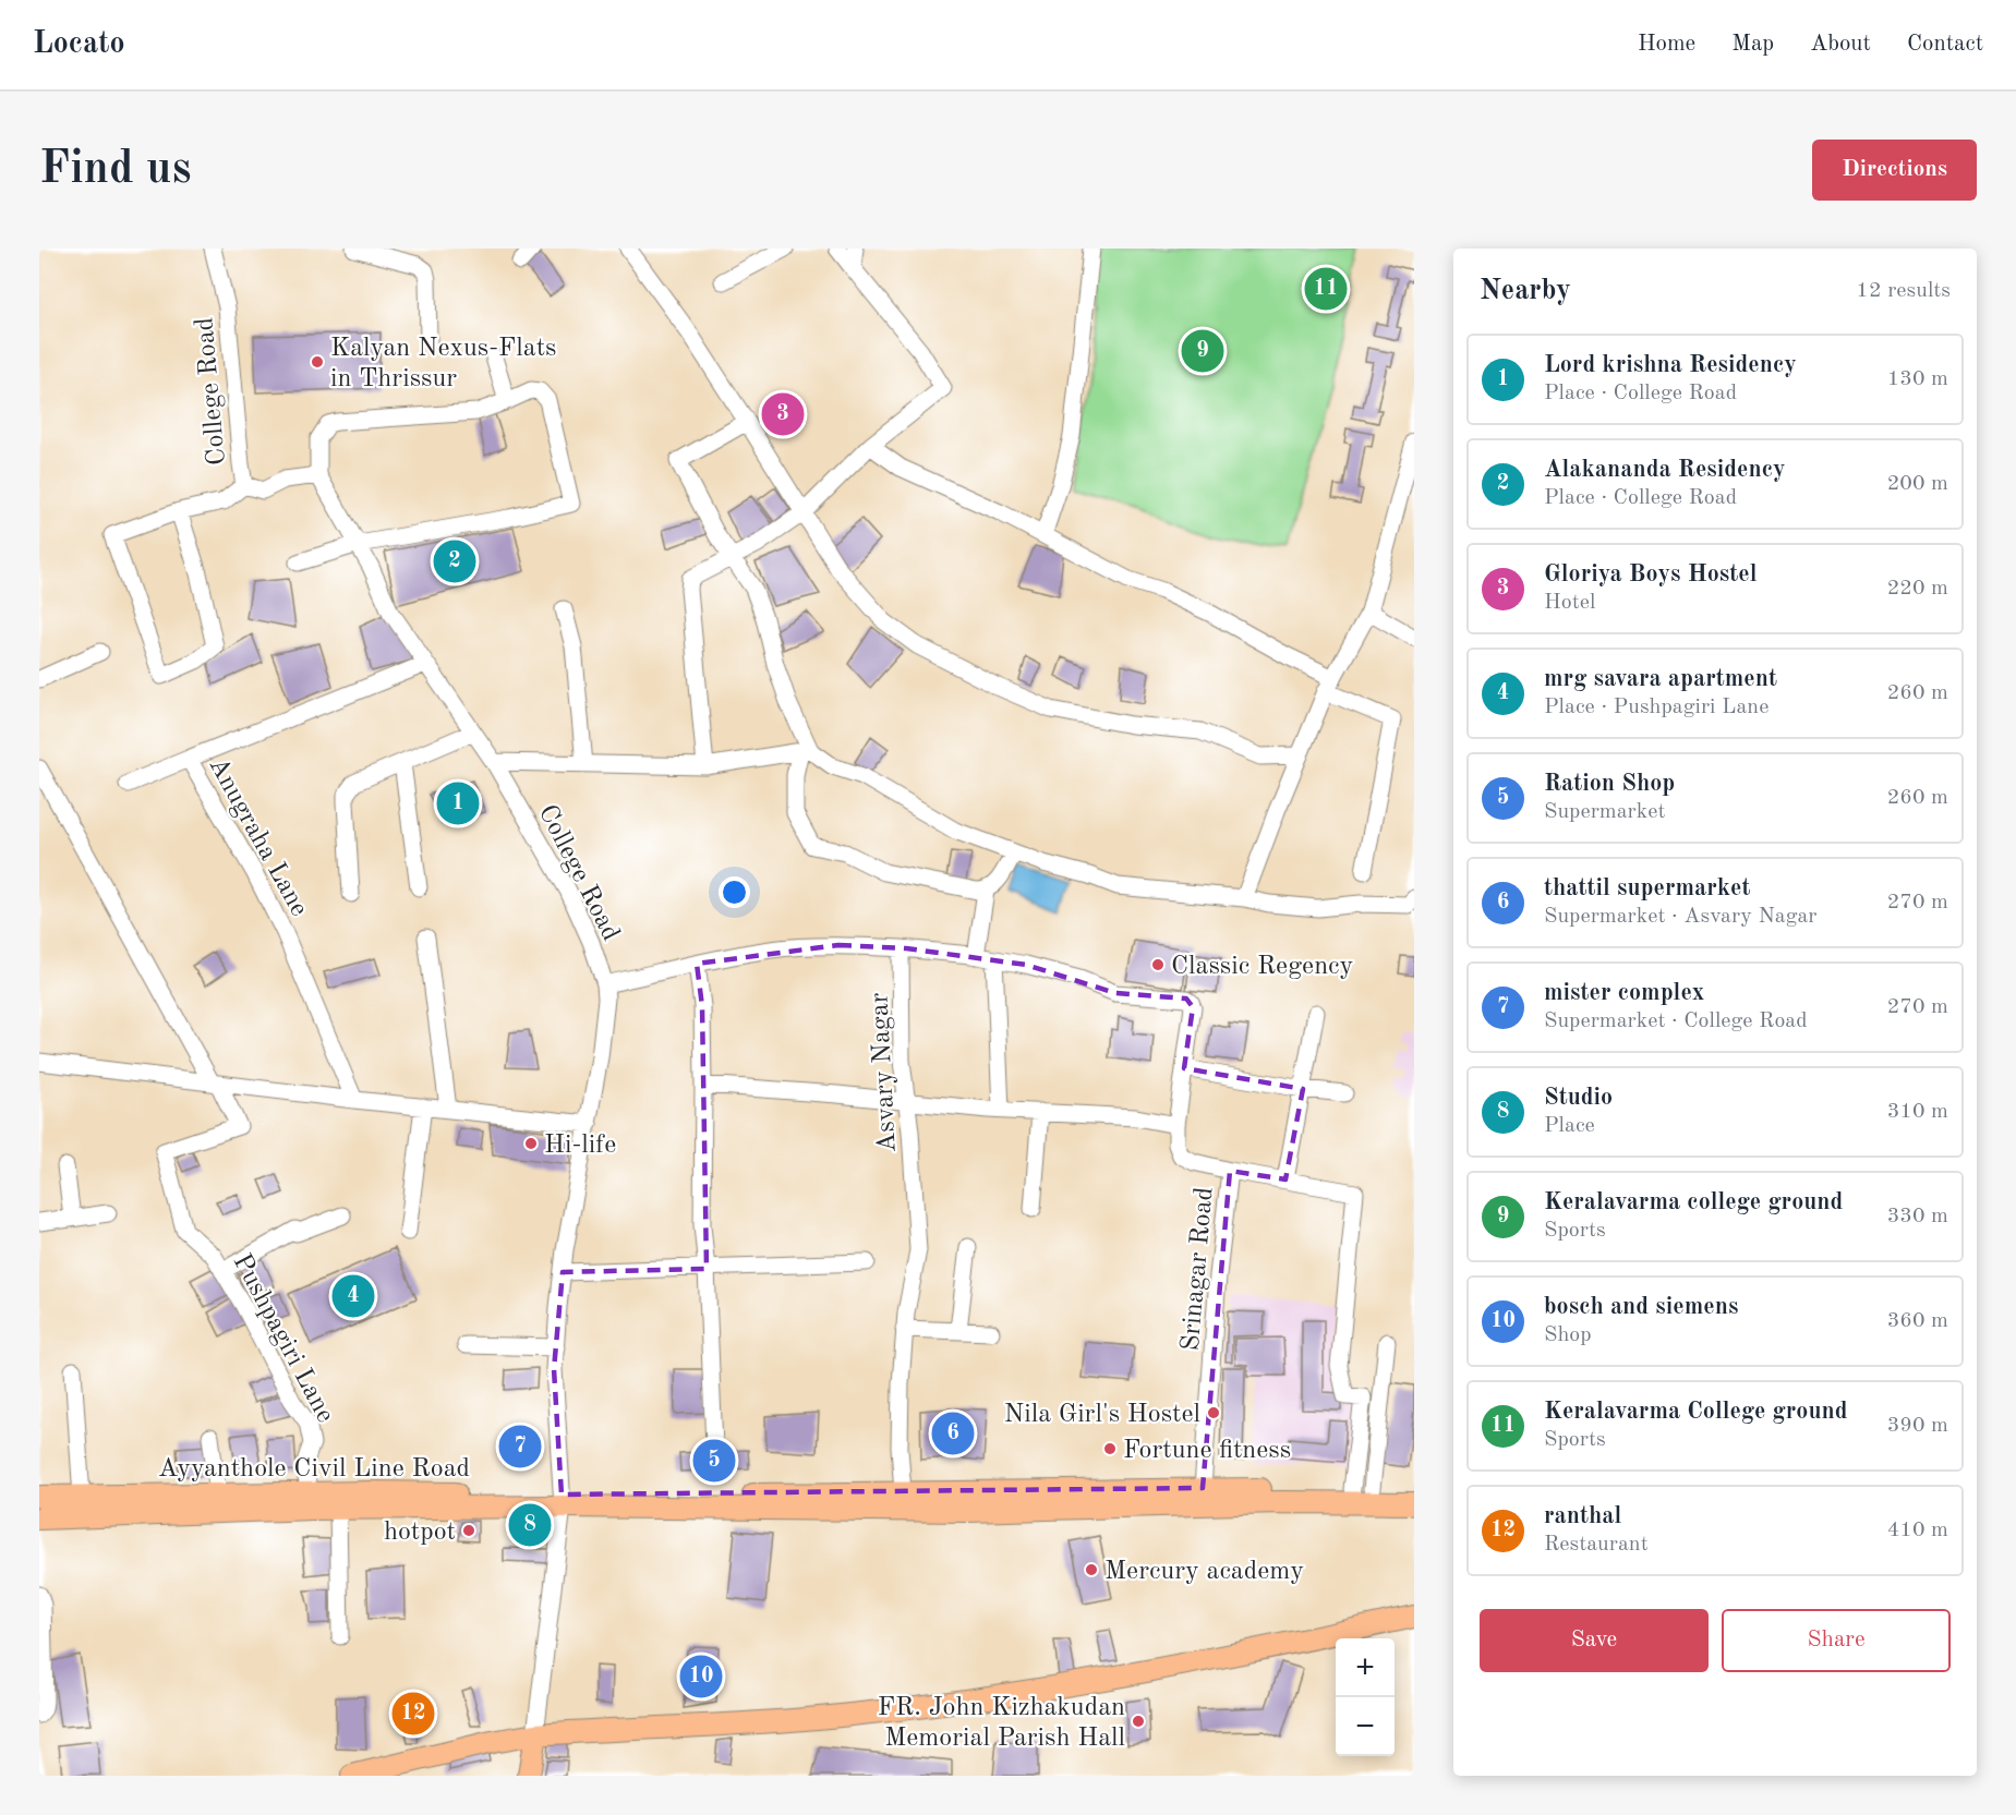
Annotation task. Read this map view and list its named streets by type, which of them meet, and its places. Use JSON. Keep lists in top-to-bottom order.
{
  "streets": {
    "main road": ["Ayyanthole Civil Line Road"],
    "street": [
      "College Road",
      "Anugraha Lane",
      "Asvary Nagar",
      "Srinagar Road",
      "Pushpagiri Lane"
    ]
  },
  "crossings": [
    ["College Road", "Anugraha Lane"],
    ["College Road", "Ayyanthole Civil Line Road"],
    ["Asvary Nagar", "Ayyanthole Civil Line Road"],
    ["Srinagar Road", "Ayyanthole Civil Line Road"],
    ["Pushpagiri Lane", "Ayyanthole Civil Line Road"]
  ],
  "places": [
    "Kalyan Nexus-Flats in Thrissur",
    "Classic Regency",
    "Hi-life",
    "Nila Girl's Hostel",
    "Fortune fitness",
    "hotpot",
    "Mercury academy",
    "FR. John Kizhakudan Memorial Parish Hall"
  ],
  "page": {
    "header": "Locato",
    "nav": [
      "Home",
      "Map",
      "About",
      "Contact"
    ],
    "buttons": [
      "Directions",
      ["Save", "Share"]
    ],
    "title": "Find us",
    "heading": ["Nearby", "12 results"],
    "pins": [
      "11",
      "9",
      "3",
      "2",
      "1",
      "4",
      "6",
      "7",
      "5",
      "8",
      "10",
      "12"
    ],
    "list": [
      {
        "mark": "1",
        "name": "Lord krishna Residency",
        "note": "Place · College Road",
        "value": "130 m"
      },
      {
        "mark": "2",
        "name": "Alakananda Residency",
        "note": "Place · College Road",
        "value": "200 m"
      },
      {
        "mark": "3",
        "name": "Gloriya Boys Hostel",
        "note": "Hotel",
        "value": "220 m"
      },
      {
        "mark": "4",
        "name": "mrg savara apartment",
        "note": "Place · Pushpagiri Lane",
        "value": "260 m"
      },
      {
        "mark": "5",
        "name": "Ration Shop",
        "note": "Supermarket",
        "value": "260 m"
      },
      {
        "mark": "6",
        "name": "thattil supermarket",
        "note": "Supermarket · Asvary Nagar",
        "value": "270 m"
      },
      {
        "mark": "7",
        "name": "mister complex",
        "note": "Supermarket · College Road",
        "value": "270 m"
      },
      {
        "mark": "8",
        "name": "Studio",
        "note": "Place",
        "value": "310 m"
      },
      {
        "mark": "9",
        "name": "Keralavarma college ground",
        "note": "Sports",
        "value": "330 m"
      },
      {
        "mark": "10",
        "name": "bosch and siemens",
        "note": "Shop",
        "value": "360 m"
      },
      {
        "mark": "11",
        "name": "Keralavarma College ground",
        "note": "Sports",
        "value": "390 m"
      },
      {
        "mark": "12",
        "name": "ranthal",
        "note": "Restaurant",
        "value": "410 m"
      }
    ],
    "map_buttons": ["+", "−"]
  }
}
